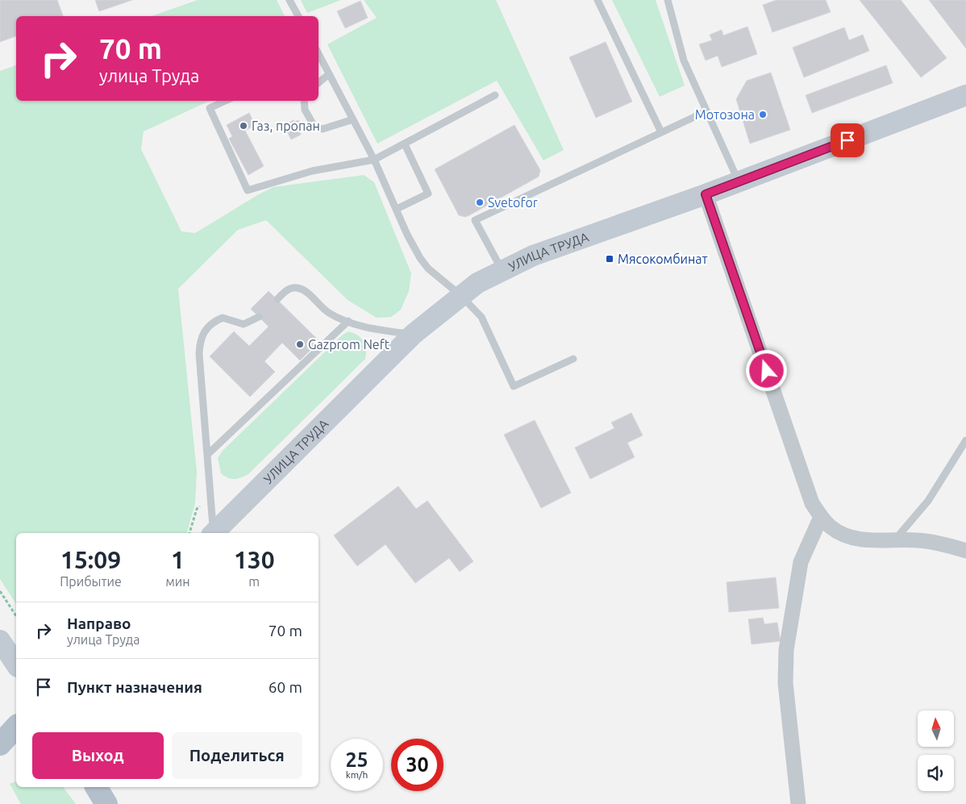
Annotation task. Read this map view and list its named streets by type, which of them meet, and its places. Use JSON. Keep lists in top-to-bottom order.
{
  "streets": {
    "street": ["УЛИЦА ТРУДА"]
  },
  "places": {
    "other": [
      "Мотозона",
      "Газ, пропан",
      "Svetofor",
      "Gazprom Neft"
    ],
    "transit": ["Мясокомбинат"]
  },
  "north": "top",
  "page": {
    "turn": ["70 m", "улица Труда"],
    "eta": [
      "15:09",
      "Прибытие",
      "1",
      "мин",
      "130",
      "m"
    ],
    "list": [
      {
        "name": "Направо",
        "note": "улица Труда",
        "value": "70 m"
      },
      {
        "name": "Пункт назначения",
        "value": "60 m"
      }
    ],
    "buttons": ["Выход", "Поделиться"],
    "speed": "25 km/h",
    "limit": "30"
  }
}
